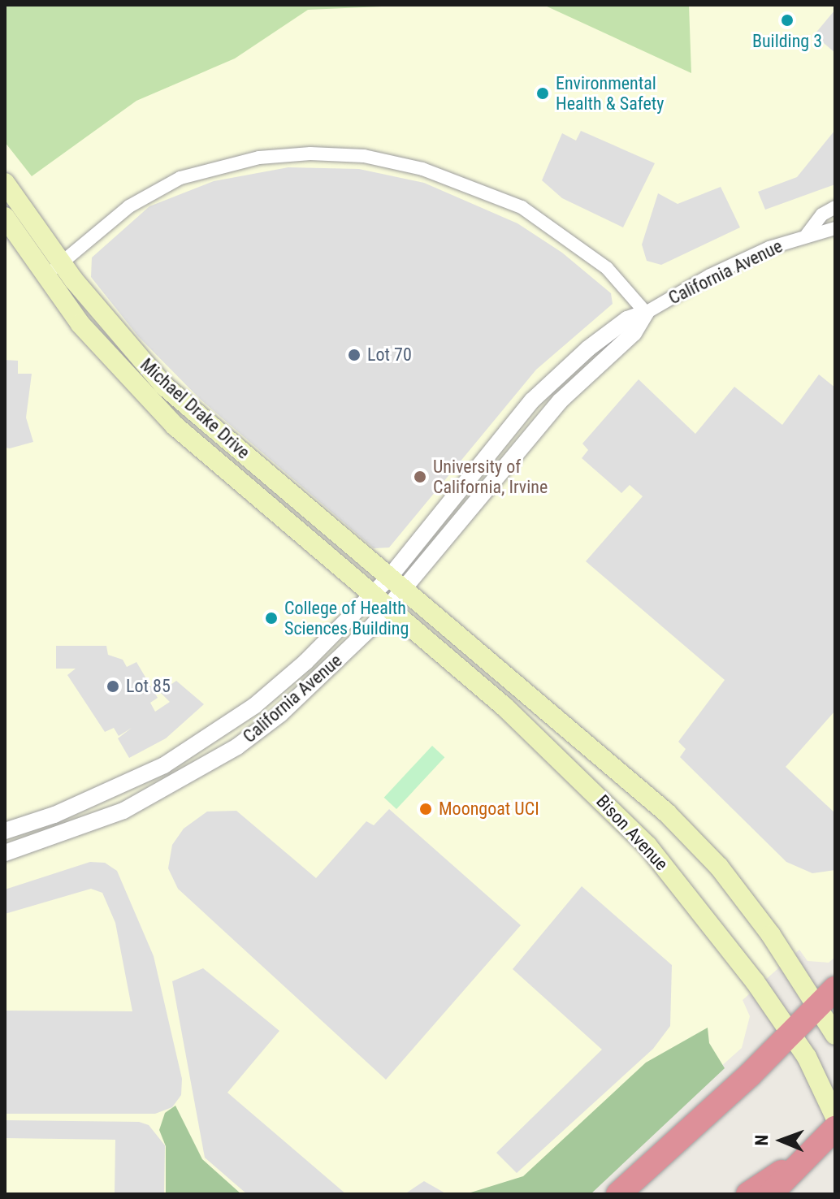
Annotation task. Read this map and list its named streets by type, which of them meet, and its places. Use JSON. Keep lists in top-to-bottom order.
{
  "streets": {
    "main road": ["Michael Drake Drive", "Bison Avenue"],
    "street": ["California Avenue"]
  },
  "crossings": [
    ["California Avenue", "Michael Drake Drive"],
    ["California Avenue", "Bison Avenue"],
    ["Michael Drake Drive", "Bison Avenue"]
  ],
  "places": [
    "Building 3",
    "Environmental Health & Safety",
    "Lot 70",
    "University of California, Irvine",
    "College of Health Sciences Building",
    "Lot 85",
    "Moongoat UCI"
  ],
  "north": "left"
}
